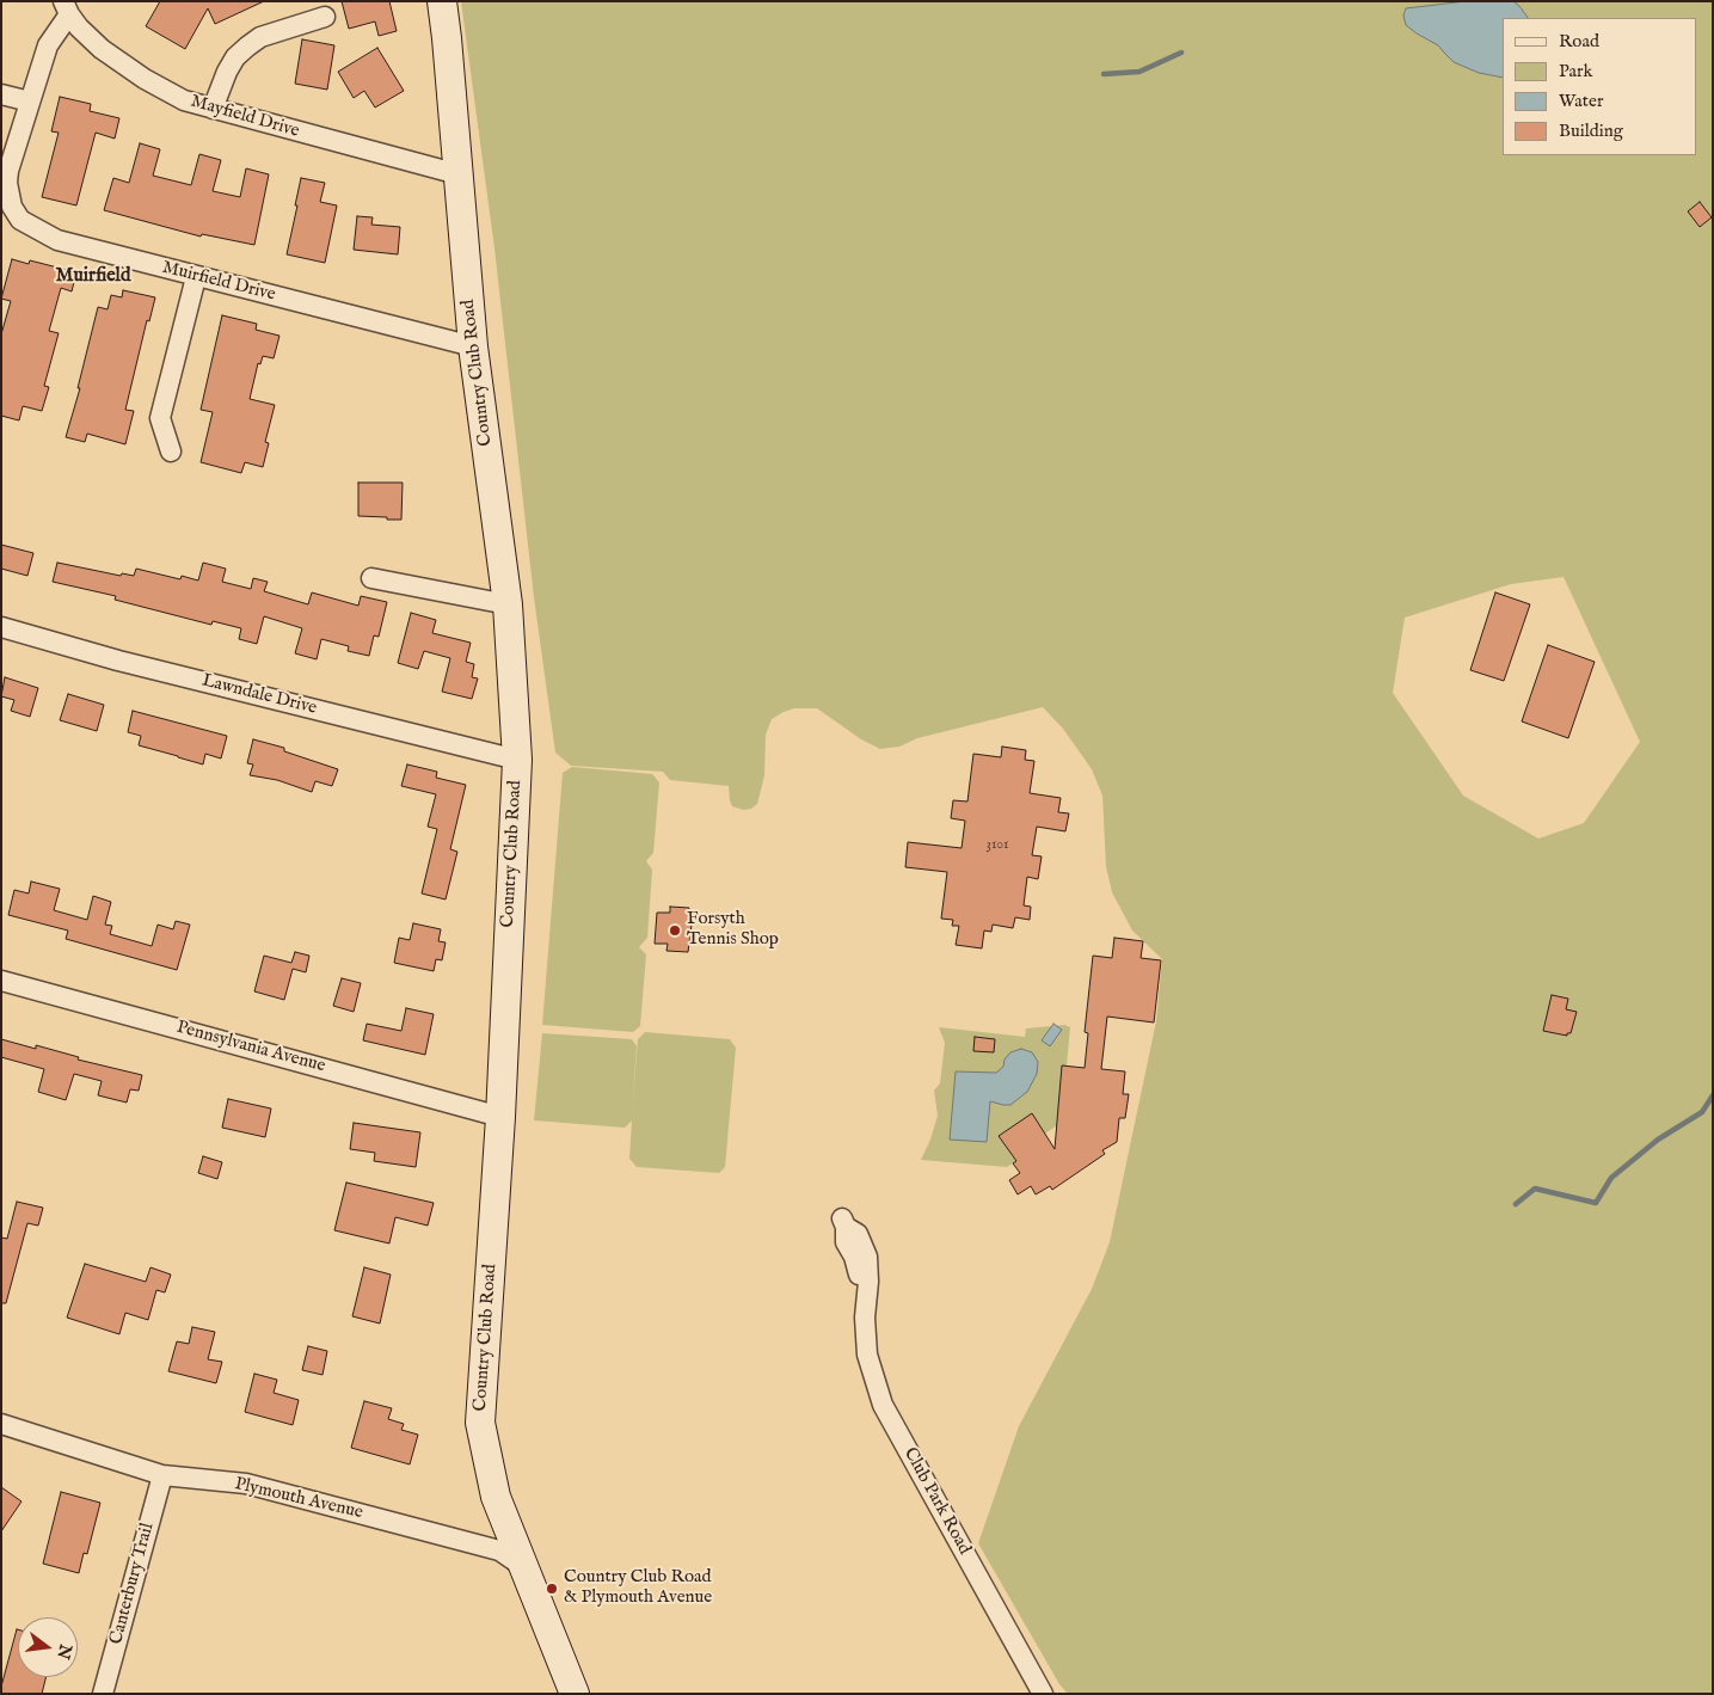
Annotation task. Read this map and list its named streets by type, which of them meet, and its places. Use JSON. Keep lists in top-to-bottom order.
{
  "streets": {
    "main road": ["Country Club Road"],
    "street": [
      "Mayfield Drive",
      "Muirfield Drive",
      "Lawndale Drive",
      "Pennsylvania Avenue",
      "Plymouth Avenue",
      "Club Park Road",
      "Canterbury Trail"
    ]
  },
  "crossings": [
    ["Mayfield Drive", "Muirfield Drive"],
    ["Mayfield Drive", "Country Club Road"],
    ["Muirfield Drive", "Country Club Road"],
    ["Country Club Road", "Lawndale Drive"],
    ["Country Club Road", "Pennsylvania Avenue"],
    ["Country Club Road", "Plymouth Avenue"],
    ["Plymouth Avenue", "Canterbury Trail"]
  ],
  "districts": ["Muirfield"],
  "places": ["Forsyth Tennis Shop", "Country Club Road & Plymouth Avenue"],
  "house_numbers": ["3101"],
  "legend": [
    "Road",
    "Park",
    "Water",
    "Building"
  ],
  "north": "right"
}
